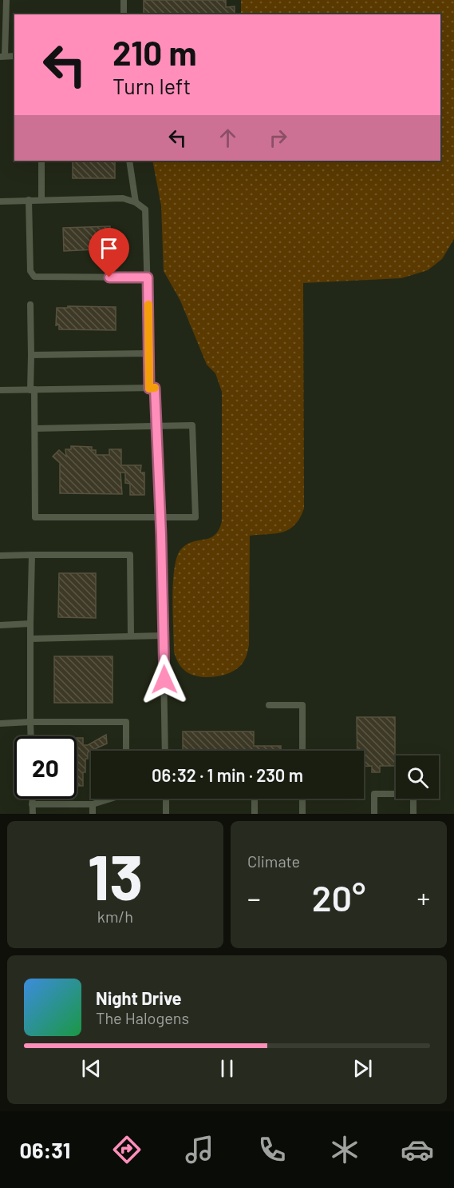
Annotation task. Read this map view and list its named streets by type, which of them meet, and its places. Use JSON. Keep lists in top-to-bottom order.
{
  "page": {
    "turn": ["210 m", "Turn left"],
    "limit": "20",
    "trip": "06:32 · 1 min · 230 m",
    "tile": [
      ["13", "km/h"],
      "Climate"
    ],
    "heat": ["−", "20°", "+"],
    "song": ["Night Drive", "The Halogens"],
    "tabs": "06:31"
  }
}
